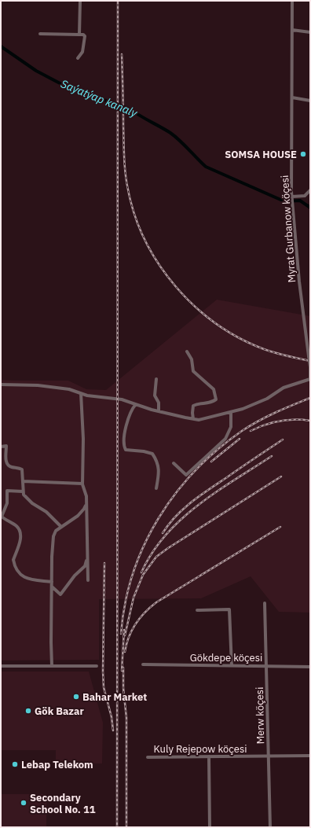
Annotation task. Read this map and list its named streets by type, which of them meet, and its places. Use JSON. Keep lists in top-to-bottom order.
{
  "streets": {
    "street": [
      "Myrat Gurbanow köçesi",
      "Gökdepe köçesi",
      "Merw köçesi",
      "Kuly Rejepow köçesi"
    ]
  },
  "crossings": [
    ["Gökdepe köçesi", "Merw köçesi"],
    ["Merw köçesi", "Kuly Rejepow köçesi"]
  ],
  "water": ["Saýatýap kanaly"],
  "places": [
    "SOMSA HOUSE",
    "Bahar Market",
    "Gök Bazar",
    "Lebap Telekom",
    "Secondary School No. 11"
  ]
}
